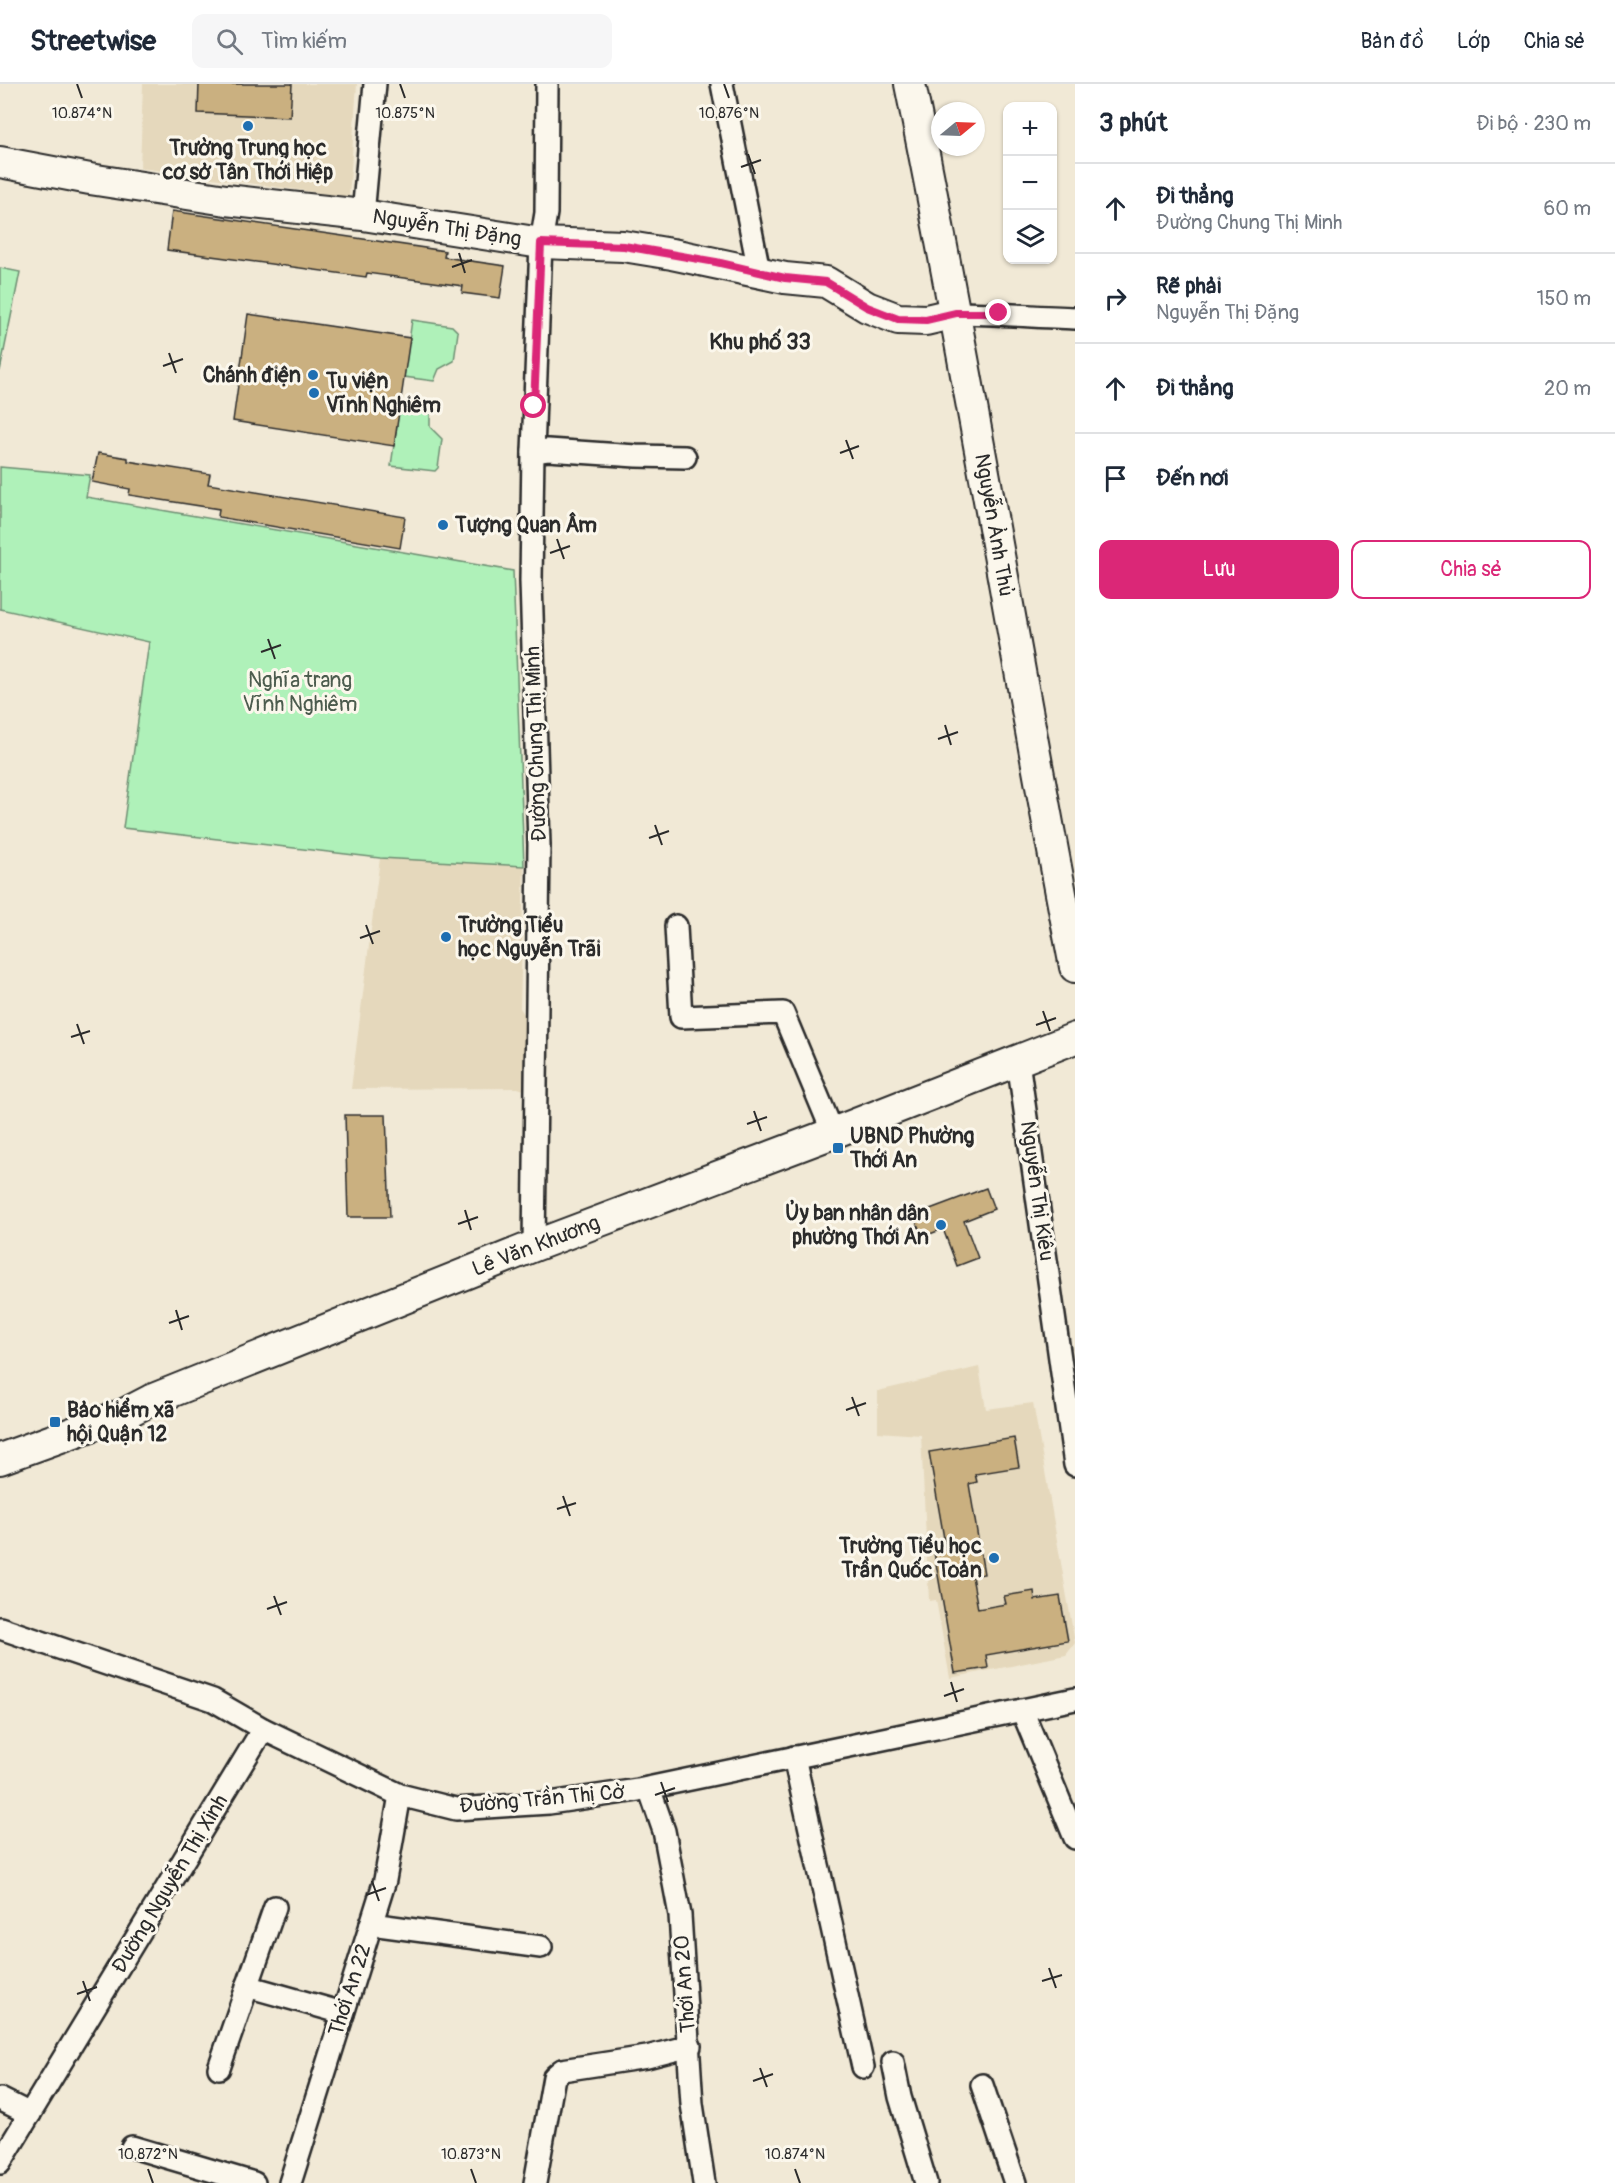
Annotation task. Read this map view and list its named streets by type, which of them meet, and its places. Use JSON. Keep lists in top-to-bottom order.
{
  "streets": {
    "main road": ["Nguyễn Thị Đặng", "Nguyễn Ảnh Thủ", "Lê Văn Khương"],
    "street": [
      "Đường Chung Thị Minh",
      "Nguyễn Thị Kiêu",
      "Đường Trần Thị Cờ",
      "Đường Nguyễn Thị Xinh",
      "Thới An 20",
      "Thới An 22"
    ]
  },
  "crossings": [
    ["Nguyễn Thị Đặng", "Nguyễn Ảnh Thủ"],
    ["Nguyễn Thị Đặng", "Đường Chung Thị Minh"],
    ["Đường Chung Thị Minh", "Lê Văn Khương"],
    ["Nguyễn Thị Kiêu", "Lê Văn Khương"],
    ["Đường Trần Thị Cờ", "Đường Nguyễn Thị Xinh"],
    ["Đường Trần Thị Cờ", "Thới An 20"],
    ["Đường Trần Thị Cờ", "Thới An 22"]
  ],
  "districts": ["Khu phố 33"],
  "parks": ["Nghĩa trang Vĩnh Nghiêm"],
  "places": {
    "other": [
      "Trường Trung học cơ sở Tân Thới Hiệp",
      "Chánh điện",
      "Tu viện Vĩnh Nghiêm",
      "Tượng Quan Âm",
      "Trường Tiểu học Nguyễn Trãi",
      "Ủy ban nhân dân phường Thới An",
      "Trường Tiểu học Trần Quốc Toản"
    ],
    "transit": ["UBND Phường Thới An", "Bảo hiểm xã hội Quận 12"]
  },
  "north": "right",
  "page": {
    "header": "Streetwise",
    "search": "Tìm kiếm",
    "nav": ["Bản đồ", "Lớp", "Chia sẻ"],
    "heading": ["3 phút", "Đi bộ · 230 m"],
    "map_buttons": ["+", "−"],
    "list": [
      ["Đi thẳng", "Đường Chung Thị Minh", "60 m"],
      ["Rẽ phải", "Nguyễn Thị Đặng", "150 m"],
      ["Đi thẳng", "20 m"],
      "Đến nơi"
    ],
    "buttons": ["Lưu", "Chia sẻ"]
  },
  "coordinates": [
    "10.875°N",
    "10.874°N",
    "10.876°N",
    "10.872°N",
    "10.873°N"
  ]
}
